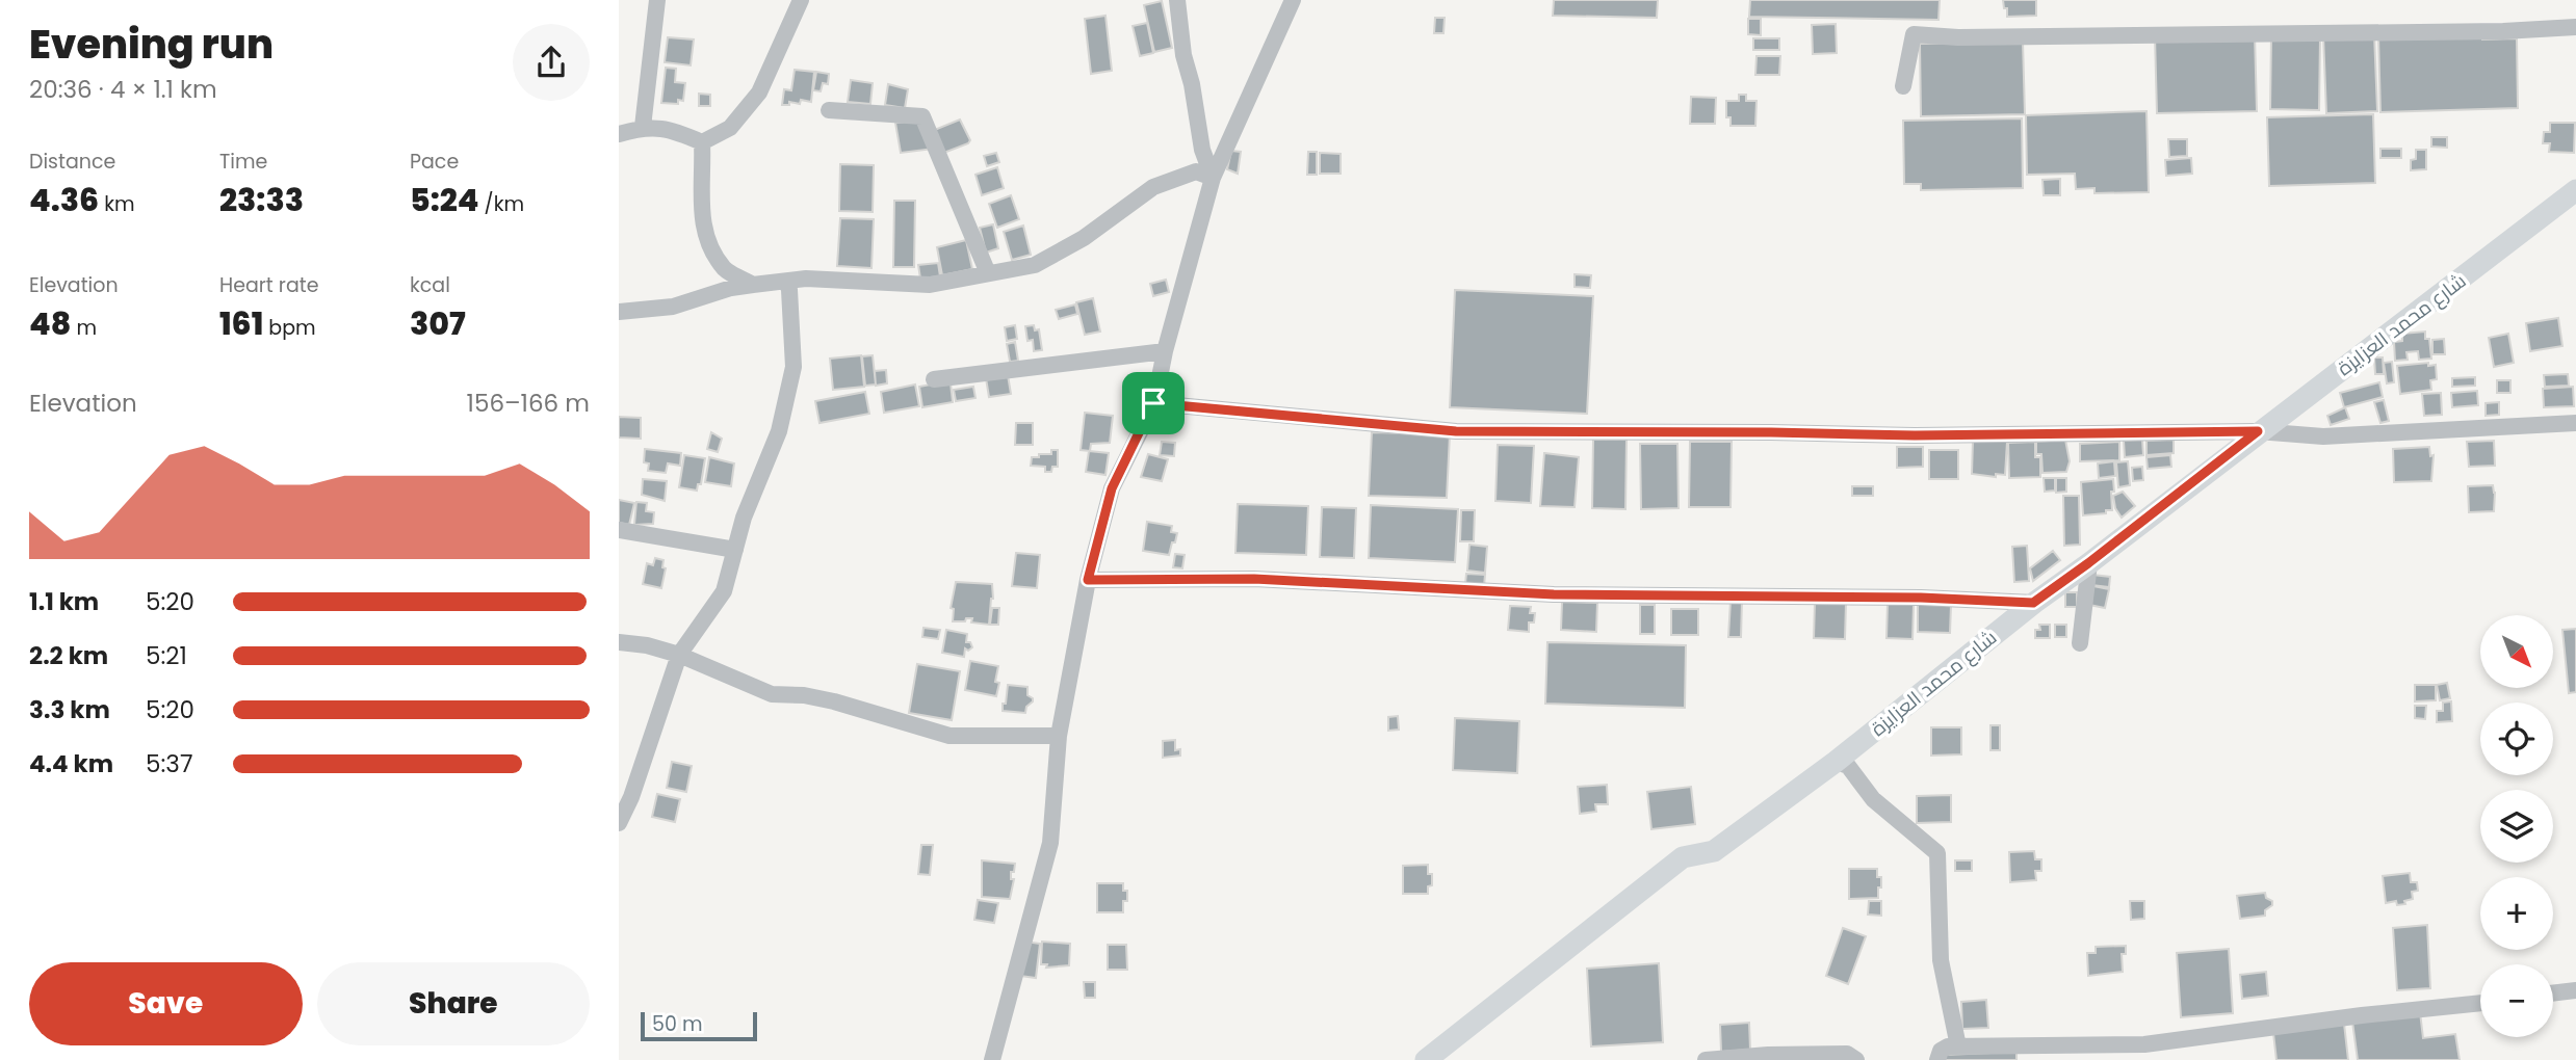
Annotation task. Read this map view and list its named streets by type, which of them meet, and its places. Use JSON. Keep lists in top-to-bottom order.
{
  "streets": {
    "main road": ["شارع محمد العزايزة"]
  },
  "scale_bar": "50 m",
  "north": "bottom right",
  "page": {
    "heading": ["Evening run", "20:36 · 4 × 1.1 km"],
    "stats": [
      ["Distance", "4.36 km"],
      ["Time", "23:33"],
      ["Pace", "5:24 /km"],
      ["Elevation", "48 m"],
      ["Heart rate", "161 bpm"],
      ["kcal", "307"]
    ],
    "chart": ["Elevation", "156–166 m"],
    "list": [
      {
        "name": "1.1 km",
        "note": "5:20"
      },
      {
        "name": "2.2 km",
        "note": "5:21"
      },
      {
        "name": "3.3 km",
        "note": "5:20"
      },
      {
        "name": "4.4 km",
        "note": "5:37"
      }
    ],
    "map_buttons": ["+", "−"],
    "buttons": ["Save", "Share"],
    "scale": "50 m"
  }
}
